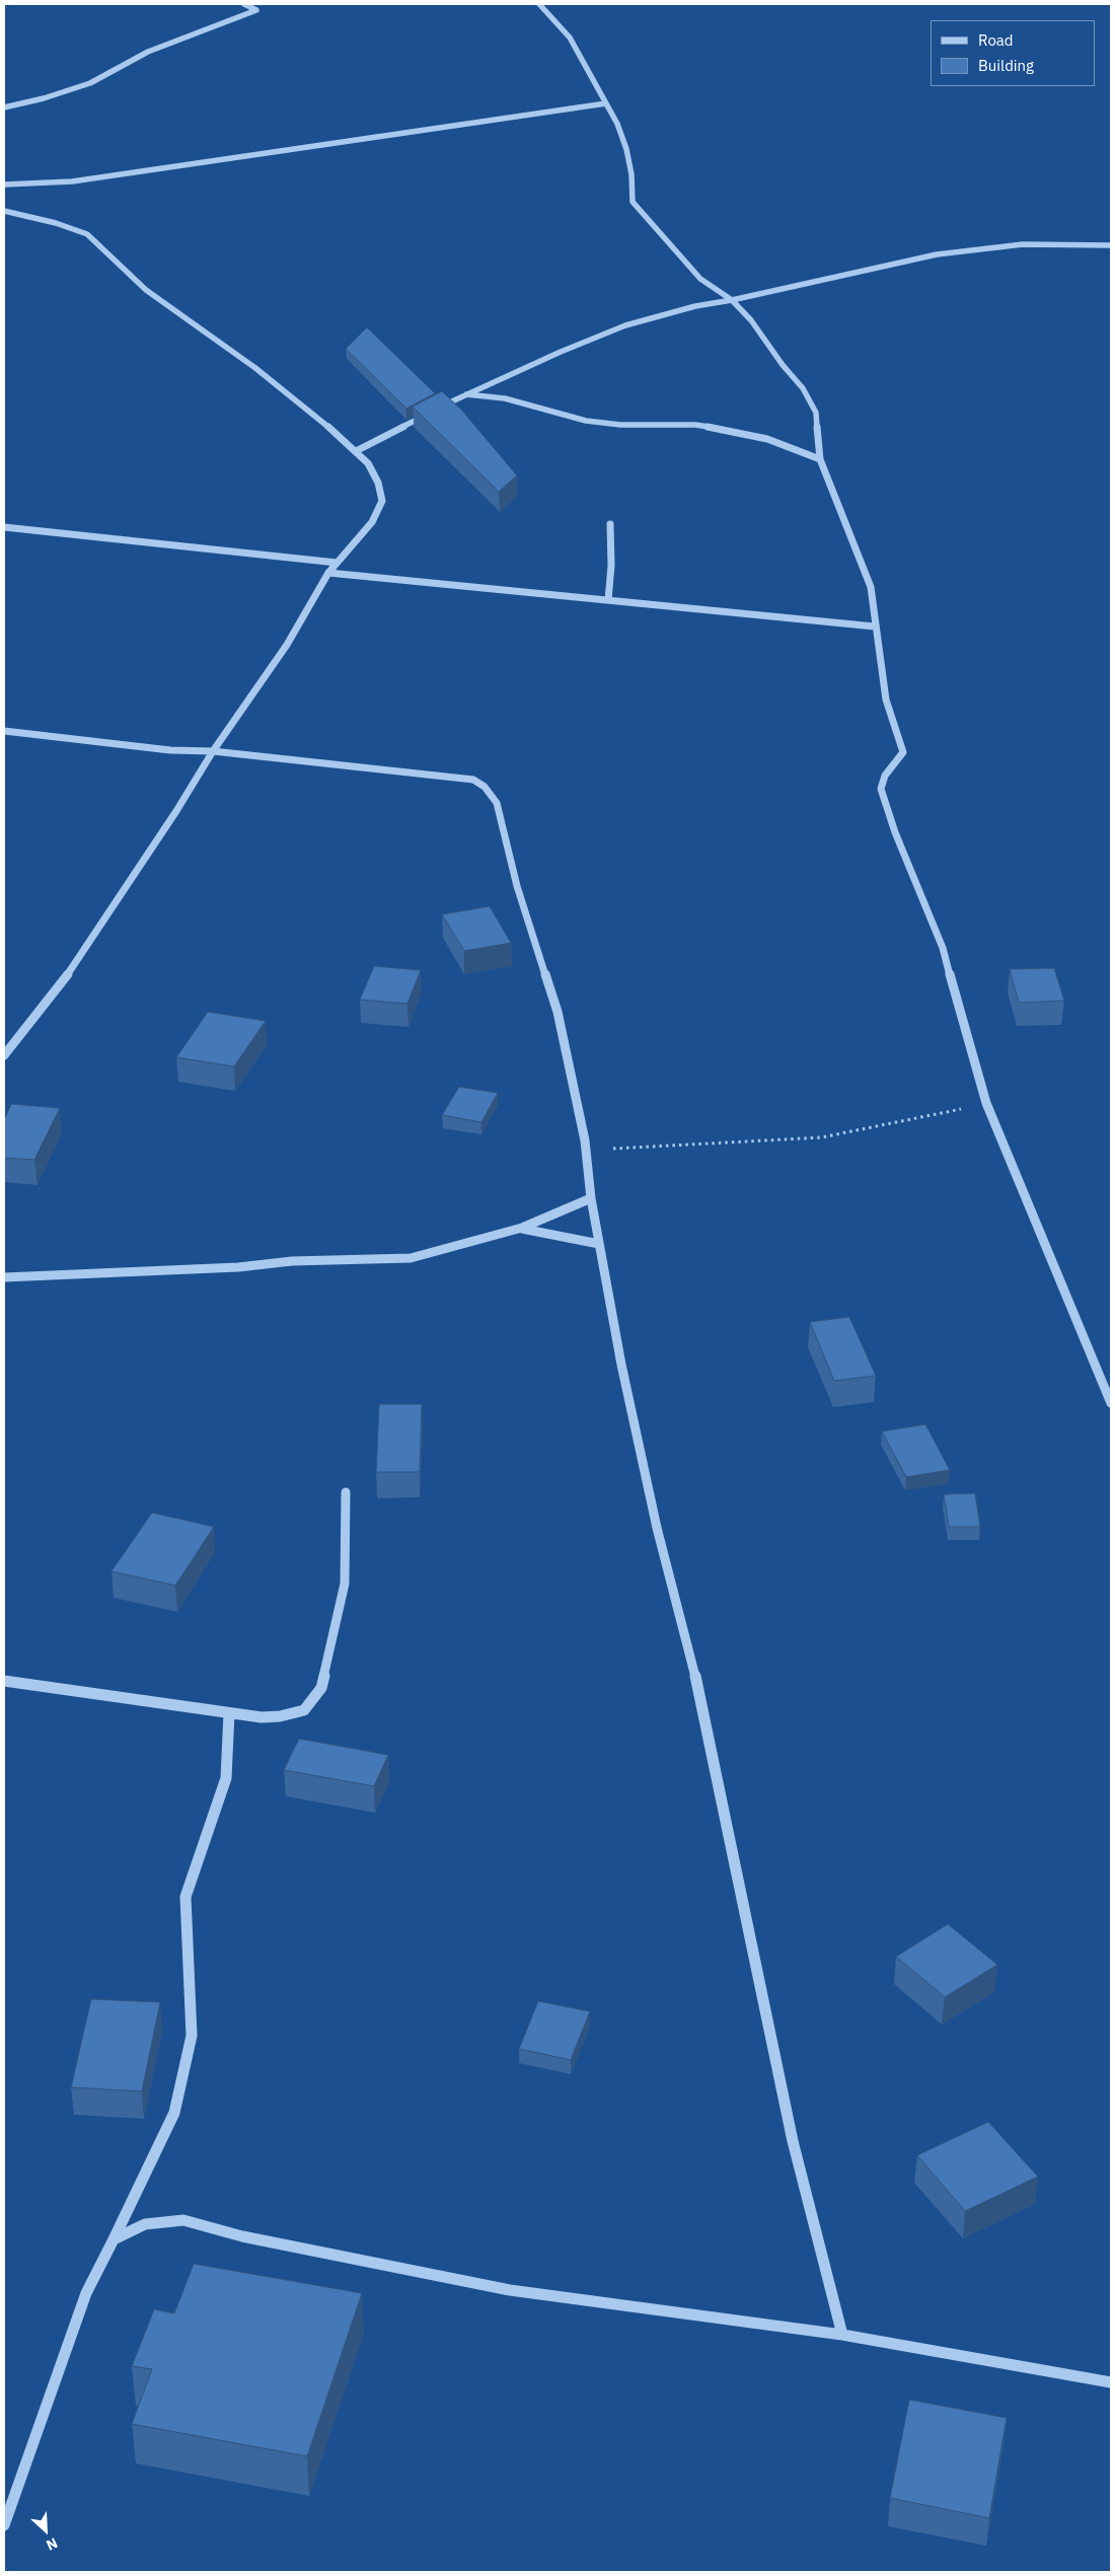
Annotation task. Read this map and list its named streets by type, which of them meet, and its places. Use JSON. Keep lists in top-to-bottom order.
{
  "legend": ["Road", "Building"],
  "north": "bottom right"
}
